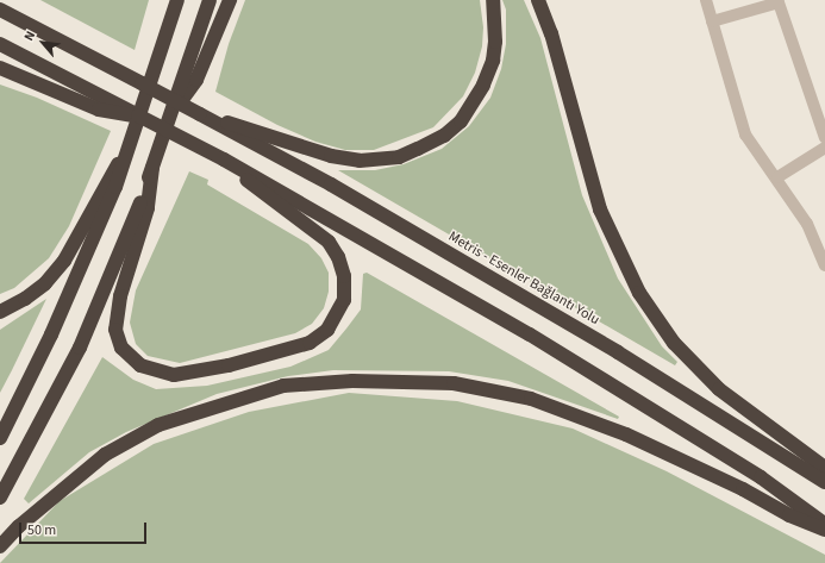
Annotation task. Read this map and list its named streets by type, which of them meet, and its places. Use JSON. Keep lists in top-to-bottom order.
{
  "streets": {
    "highway": ["Metris - Esenler Bağlantı Yolu"]
  },
  "scale_bar": "50 m",
  "north": "top left"
}
